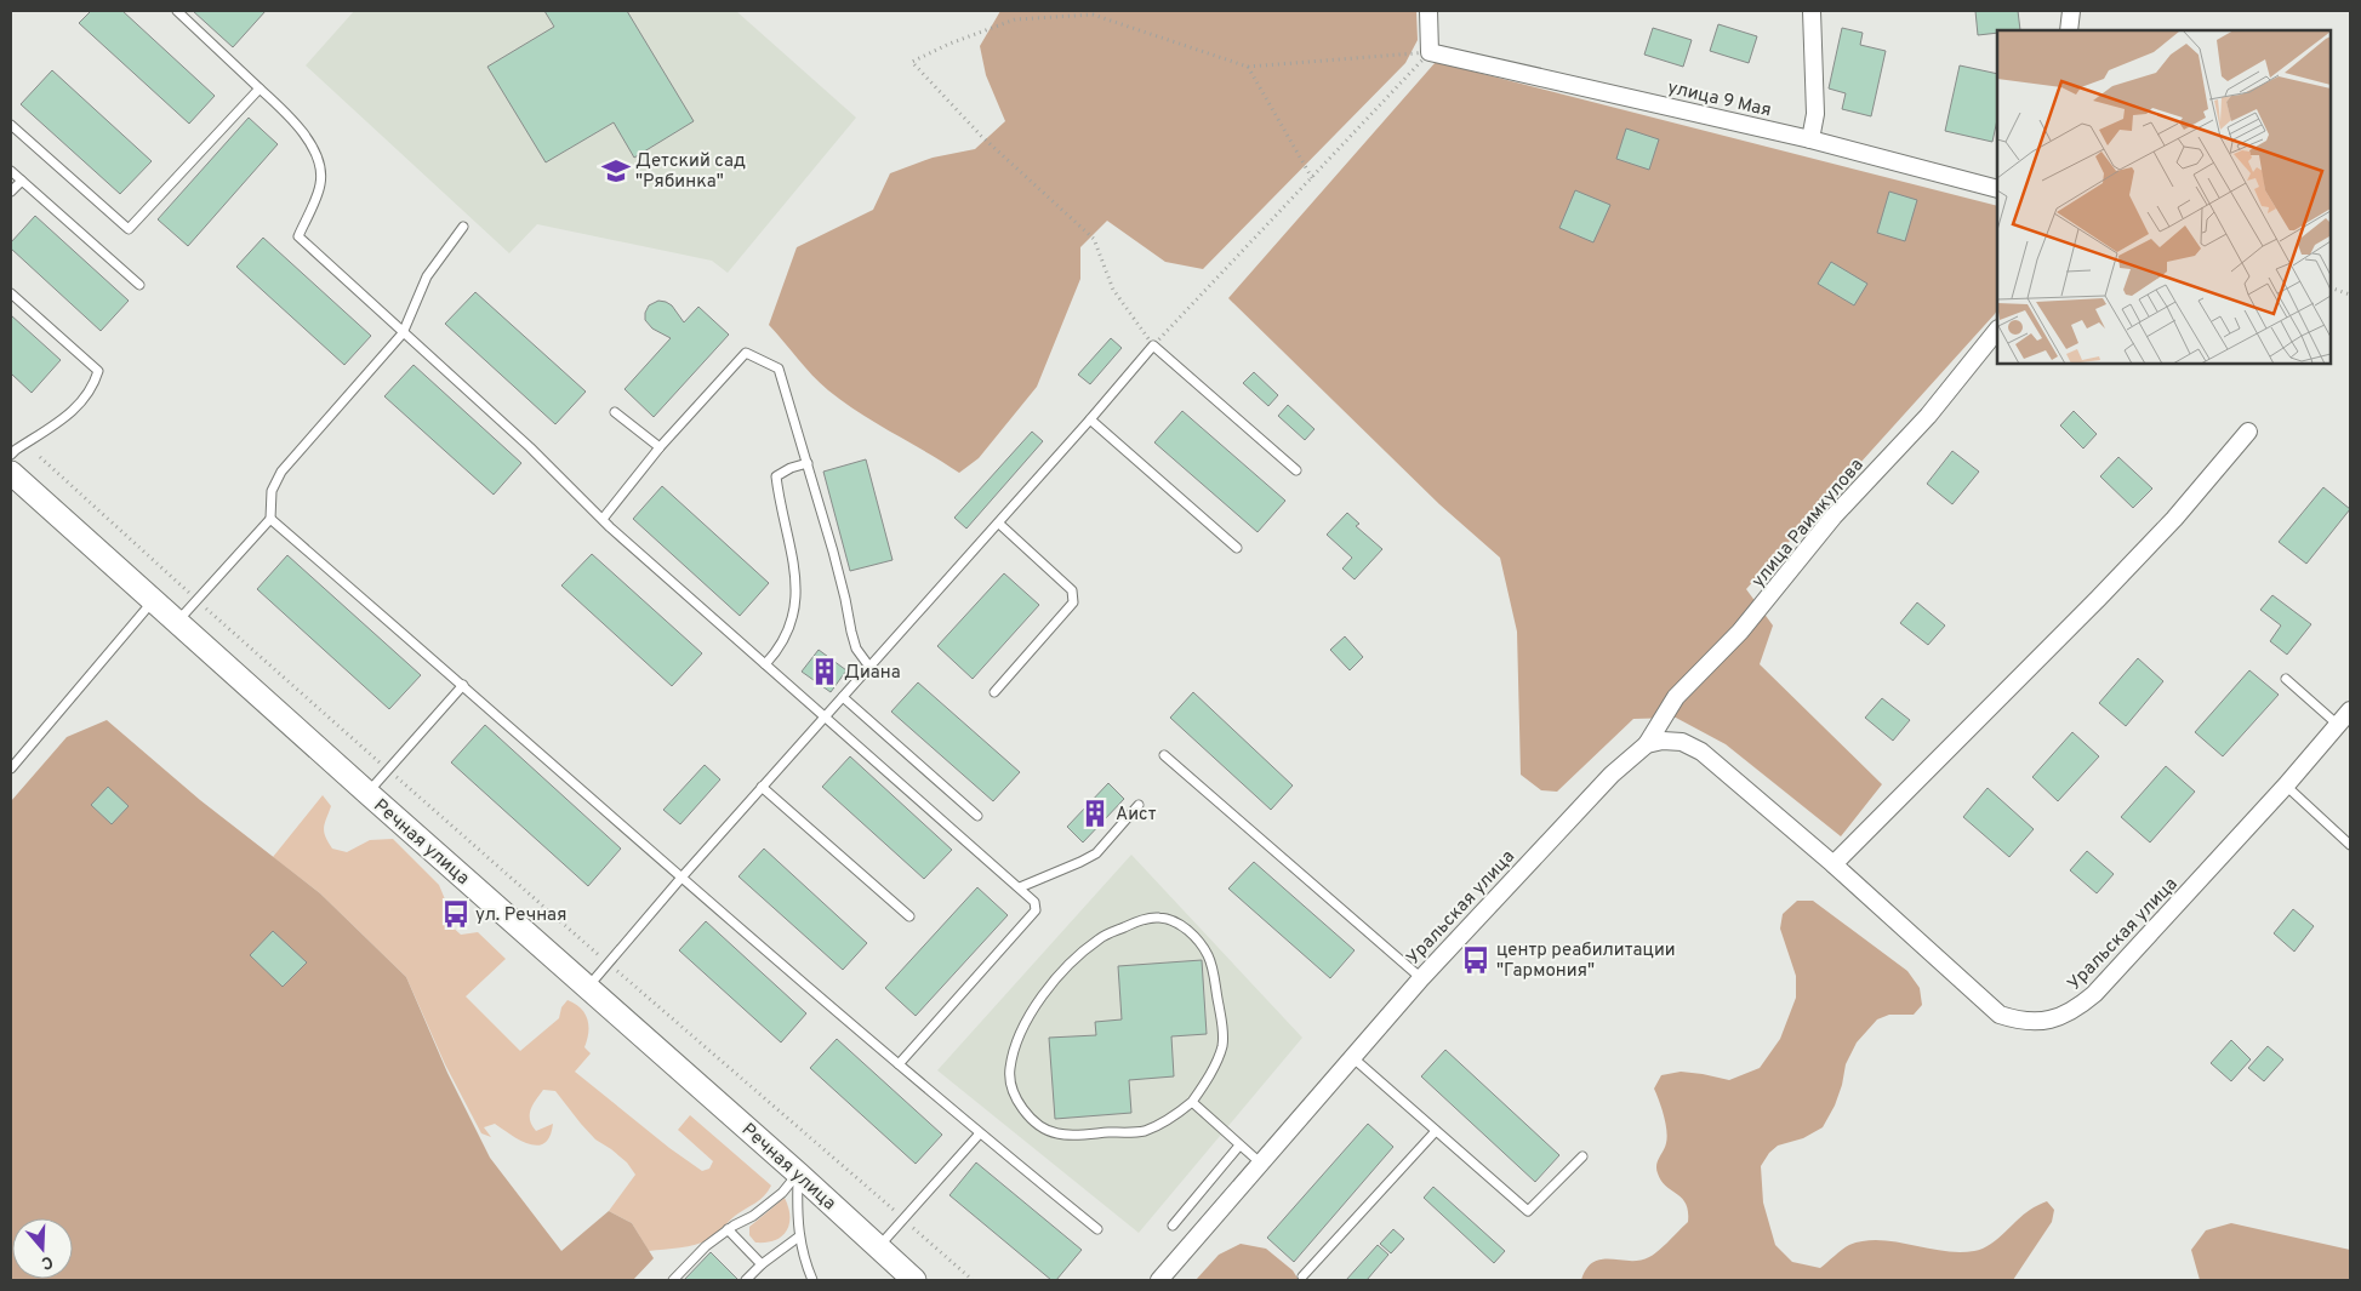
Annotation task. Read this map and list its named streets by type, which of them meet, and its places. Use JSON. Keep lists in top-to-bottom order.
{
  "streets": {
    "street": [
      "улица 9 Мая",
      "улица Раимкулова",
      "Речная улица",
      "Уральская улица"
    ]
  },
  "crossings": [
    ["улица Раимкулова", "Уральская улица"]
  ],
  "places": {
    "school or university": ["Детский сад \"Рябинка\""],
    "building": ["Диана", "Аист"],
    "bus stop": ["ул. Речная", "центр реабилитации \"Гармония\""]
  },
  "north": "bottom"
}
